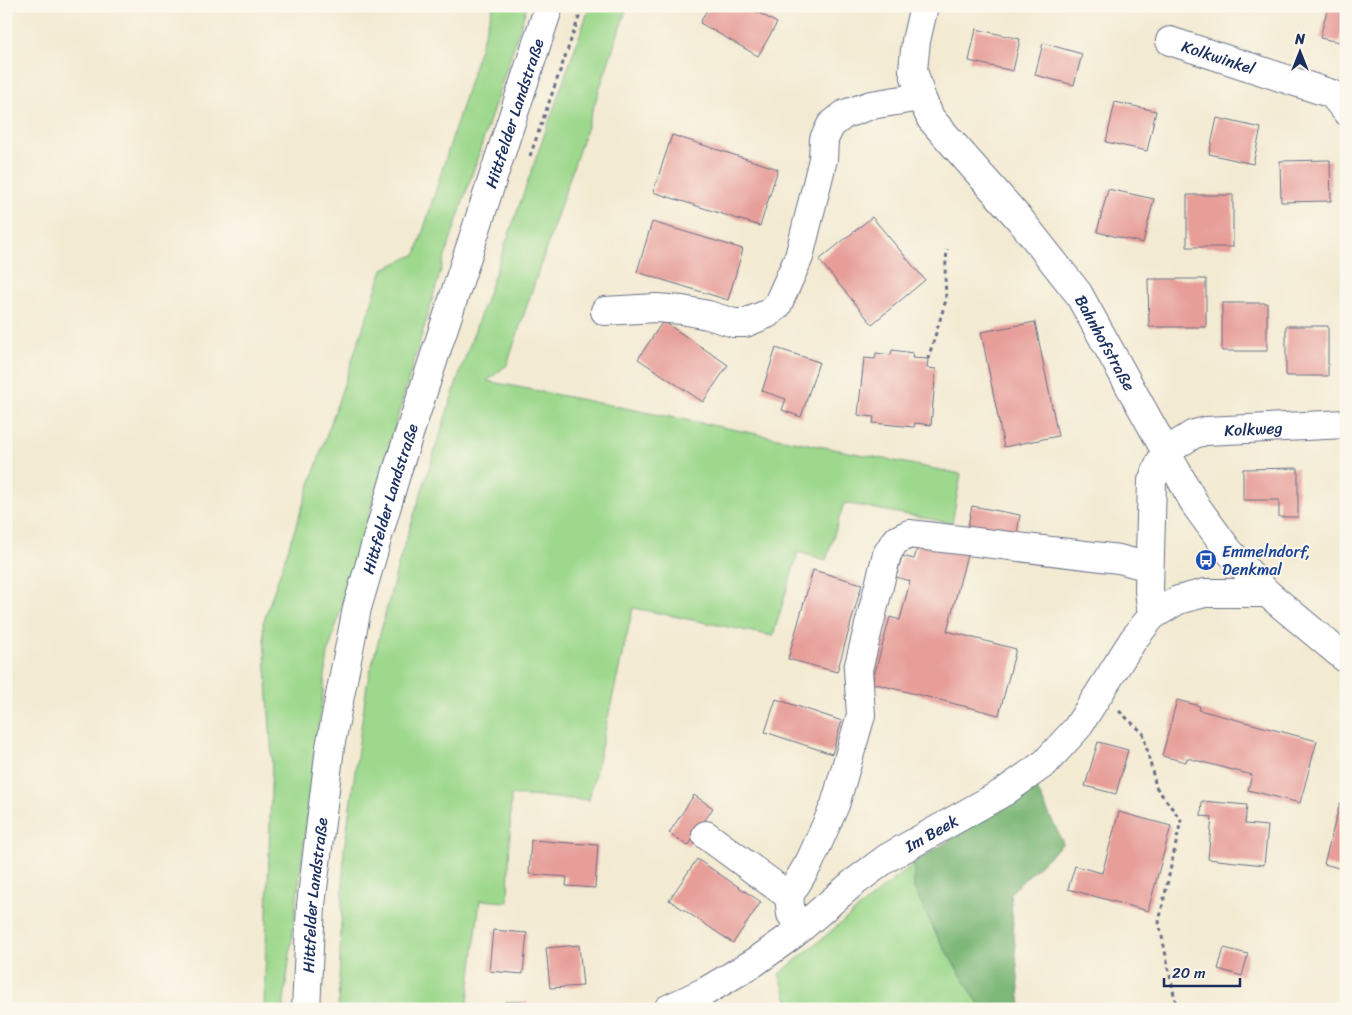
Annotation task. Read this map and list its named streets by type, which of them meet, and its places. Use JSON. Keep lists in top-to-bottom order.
{
  "streets": {
    "street": [
      "Kolkwinkel",
      "Hittfelder Landstraße",
      "Bahnhofstraße",
      "Kolkweg",
      "Im Beek"
    ]
  },
  "crossings": [
    ["Bahnhofstraße", "Kolkweg"],
    ["Bahnhofstraße", "Im Beek"]
  ],
  "places": {
    "bus stop": ["Emmelndorf, Denkmal"]
  },
  "scale_bar": "20 m",
  "north": "top"
}
